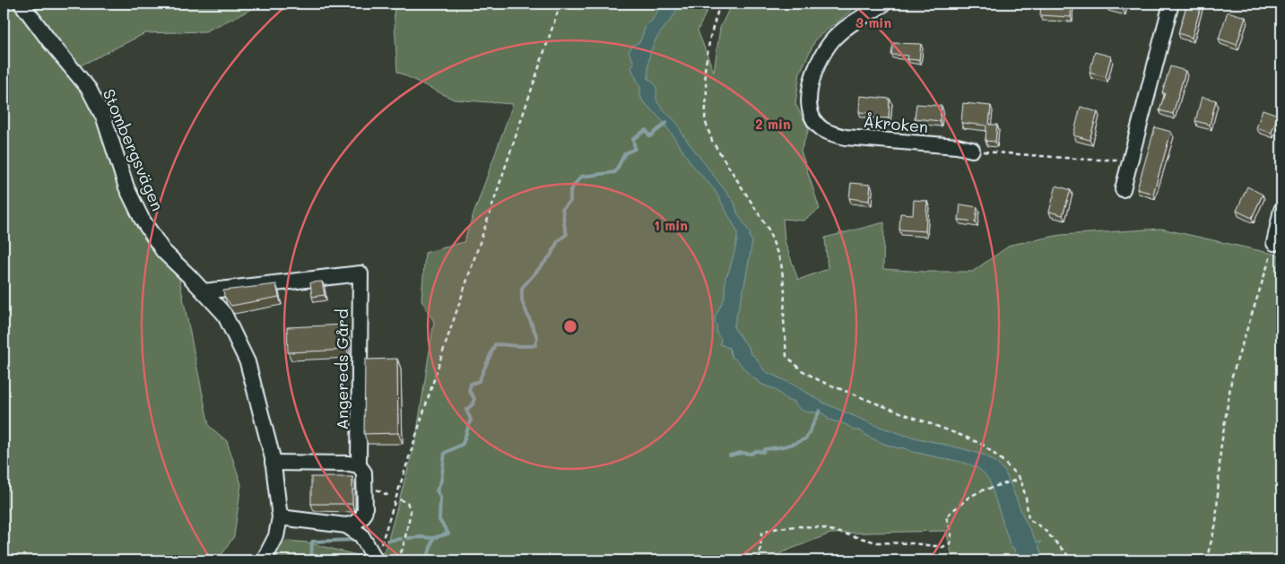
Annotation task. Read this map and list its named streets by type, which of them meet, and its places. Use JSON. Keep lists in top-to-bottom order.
{
  "streets": {
    "street": ["Åkroken", "Stombergsvägen", "Angereds Gård"]
  },
  "crossings": [
    ["Stombergsvägen", "Angereds Gård"]
  ],
  "rings": ["3 min", "2 min", "1 min"]
}
